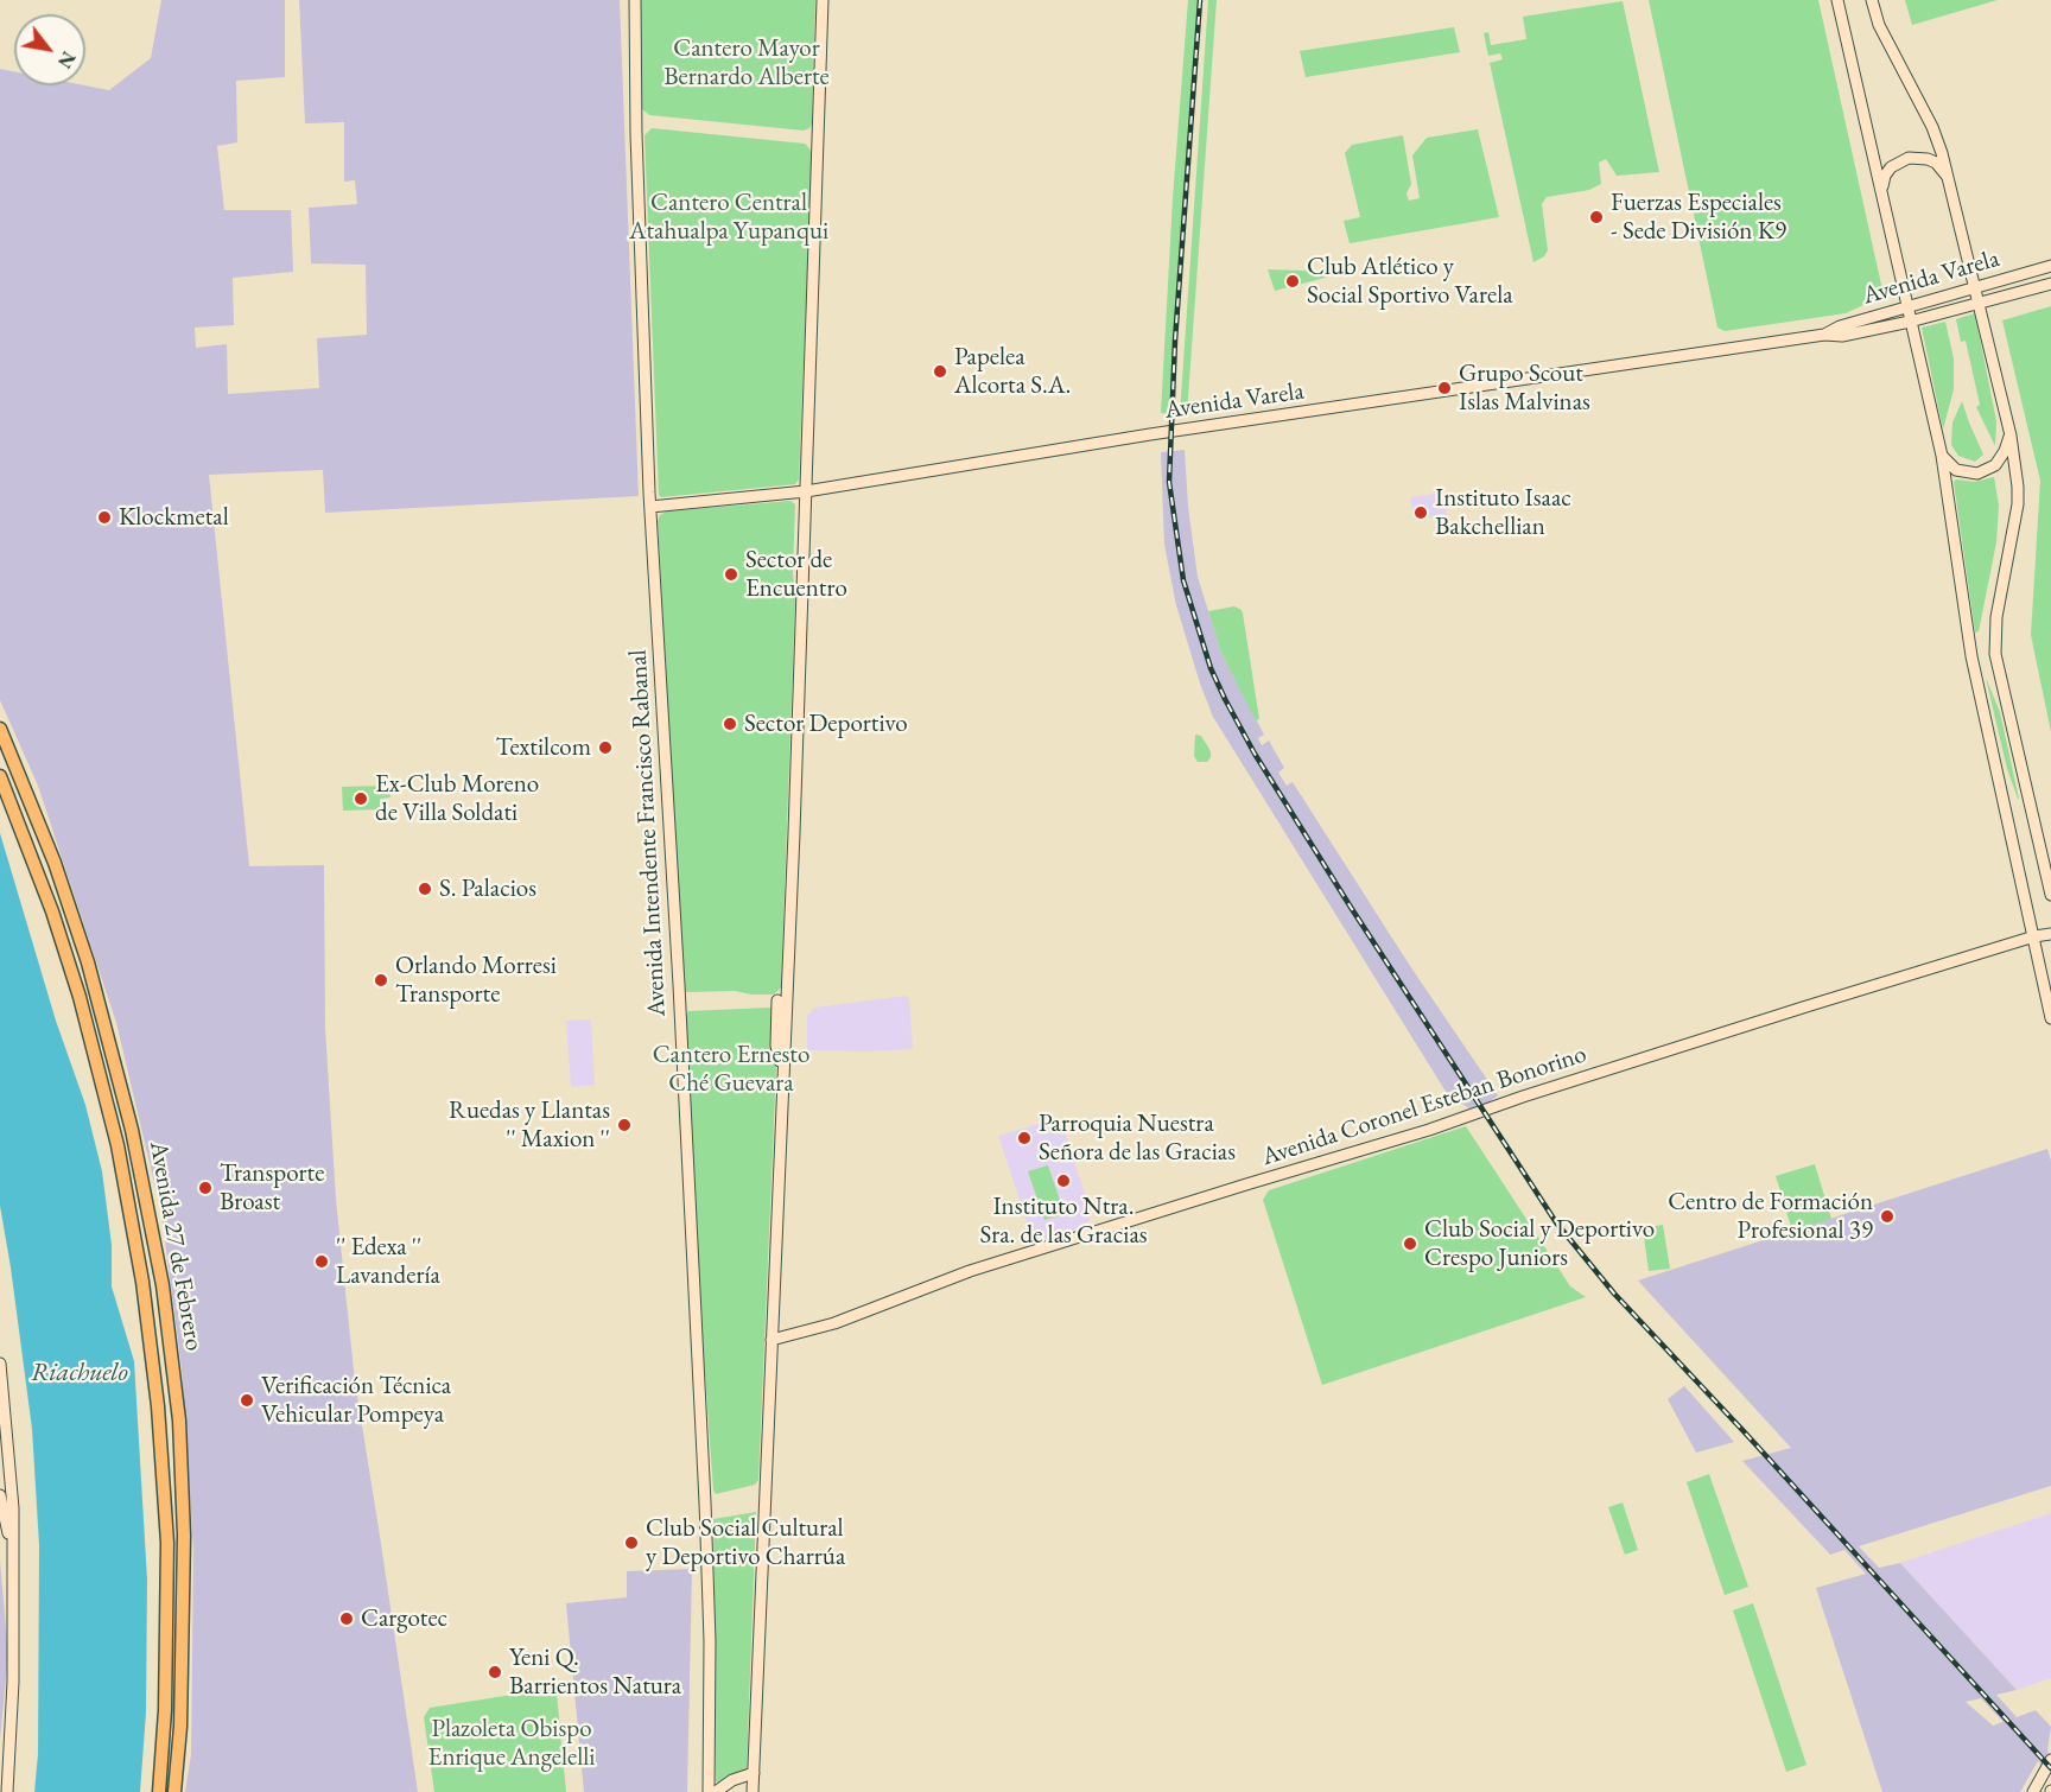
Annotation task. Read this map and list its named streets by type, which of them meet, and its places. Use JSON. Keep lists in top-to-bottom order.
{
  "streets": {
    "main road": [
      "Avenida Varela",
      "Avenida Intendente Francisco Rabanal",
      "Avenida Coronel Esteban Bonorino",
      "Avenida 27 de Febrero"
    ]
  },
  "crossings": [
    ["Avenida Varela", "Avenida Intendente Francisco Rabanal"]
  ],
  "water": ["Riachuelo"],
  "parks": [
    "Cantero Mayor Bernardo Alberte",
    "Cantero Central Atahualpa Yupanqui",
    "Cantero Ernesto Ché Guevara",
    "Plazoleta Obispo Enrique Angelelli"
  ],
  "places": [
    "Fuerzas Especiales - Sede División K9",
    "Club Atlético y Social Sportivo Varela",
    "Papelea Alcorta S.A.",
    "Grupo Scout Islas Malvinas",
    "Instituto Isaac Bakchellian",
    "Klockmetal",
    "Sector de Encuentro",
    "Sector Deportivo",
    "Textilcom",
    "Ex-Club Moreno de Villa Soldati",
    "S. Palacios",
    "Orlando Morresi Transporte",
    "Ruedas y Llantas '' Maxion ''",
    "Parroquia Nuestra Señora de las Gracias",
    "Instituto Ntra. Sra. de las Gracias",
    "Transporte Broast",
    "Centro de Formación Profesional 39",
    "Club Social y Deportivo Crespo Juniors",
    "'' Edexa '' Lavandería",
    "Verificación Técnica Vehicular Pompeya",
    "Club Social Cultural y Deportivo Charrúa",
    "Cargotec",
    "Yeni Q. Barrientos Natura"
  ],
  "north": "bottom right"
}
